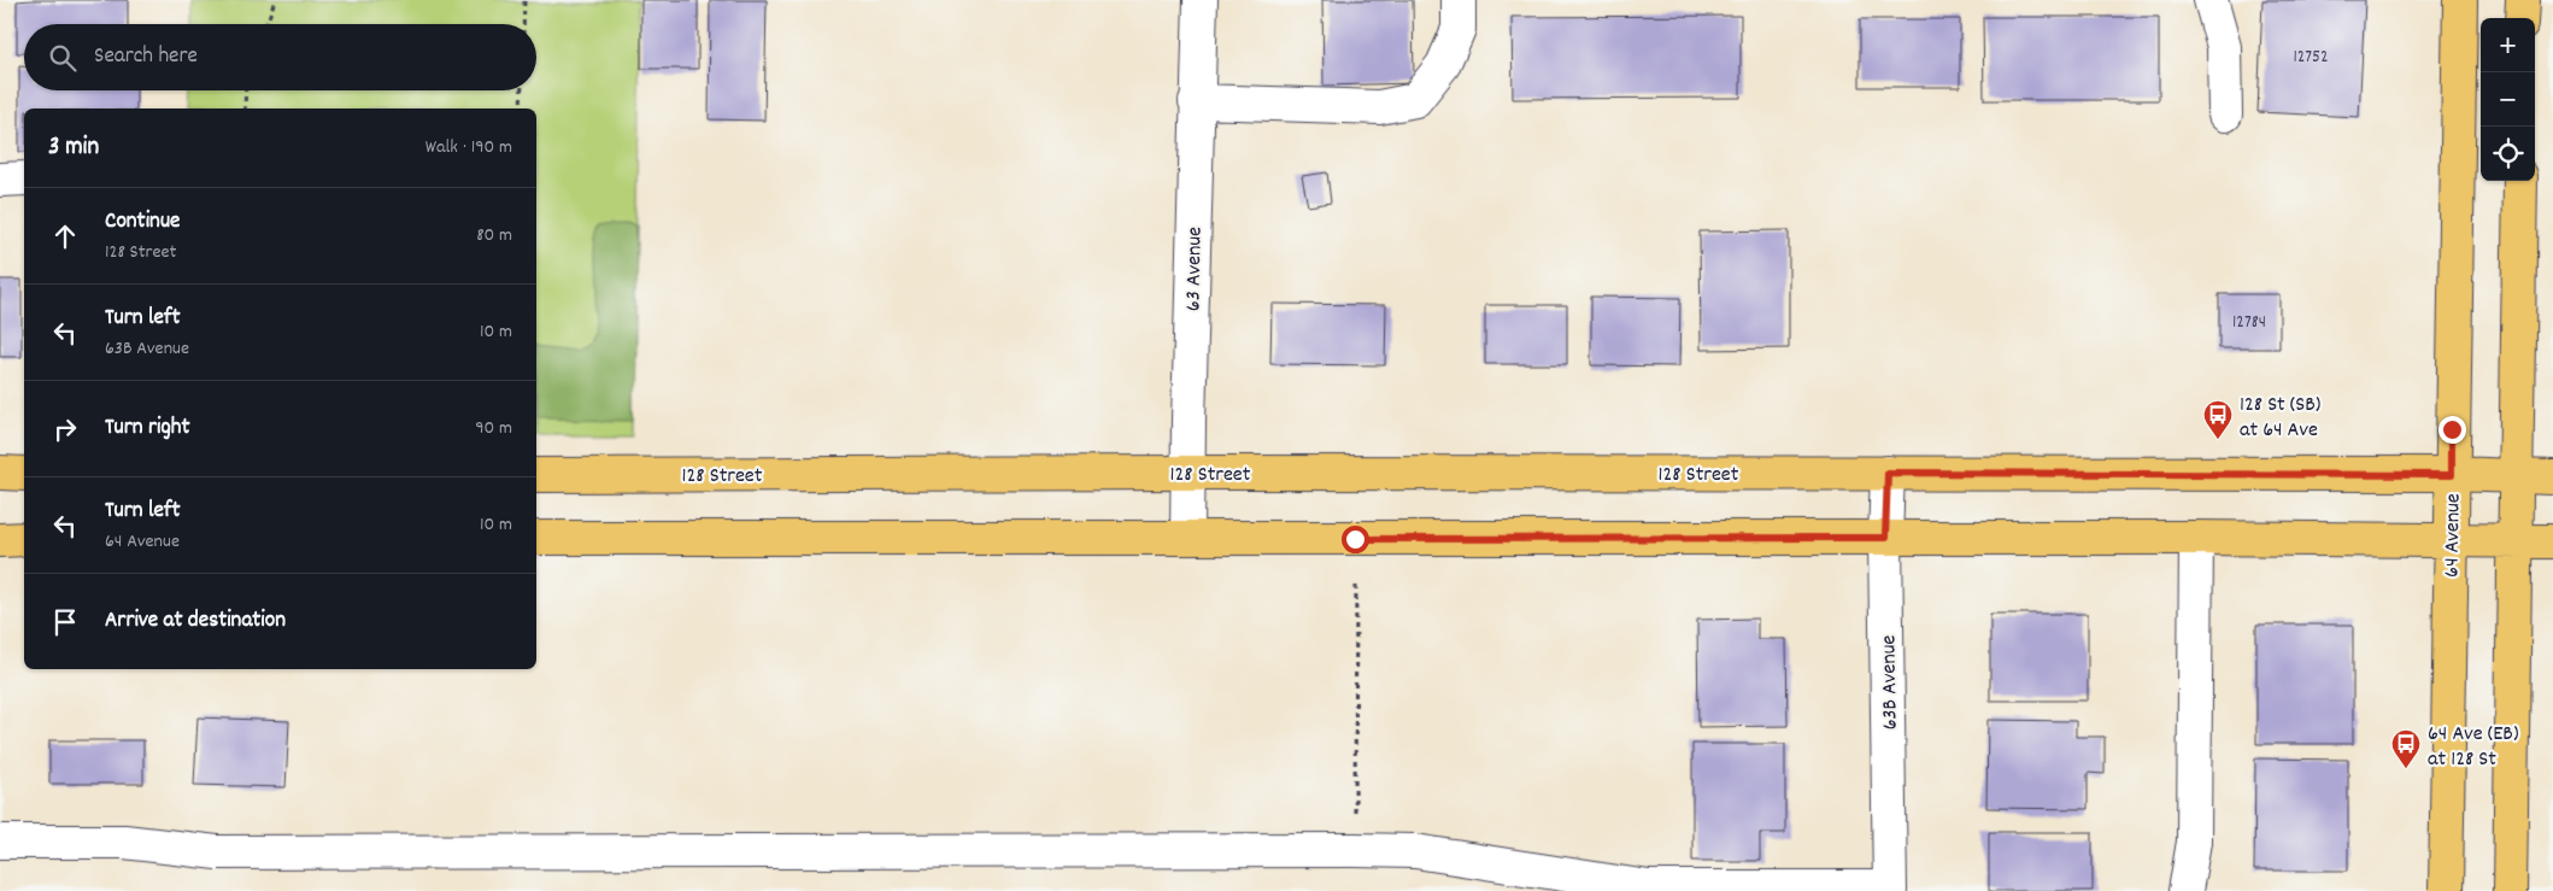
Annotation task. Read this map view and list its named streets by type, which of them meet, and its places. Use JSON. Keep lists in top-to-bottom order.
{
  "streets": {
    "main road": ["128 Street", "64 Avenue"],
    "street": ["63 Avenue", "63B Avenue"]
  },
  "crossings": [
    ["63 Avenue", "128 Street"],
    ["128 Street", "64 Avenue"],
    ["128 Street", "63B Avenue"]
  ],
  "places": {
    "bus stop": ["128 St (SB) at 64 Ave", "64 Ave (EB) at 128 St"]
  },
  "house_numbers": ["12752", "12784"],
  "page": {
    "map_buttons": ["+", "−"],
    "search": "Search here",
    "heading": ["3 min", "Walk · 190 m"],
    "list": [
      ["Continue", "128 Street", "80 m"],
      ["Turn left", "63B Avenue", "10 m"],
      ["Turn right", "90 m"],
      ["Turn left", "64 Avenue", "10 m"],
      "Arrive at destination"
    ]
  }
}
